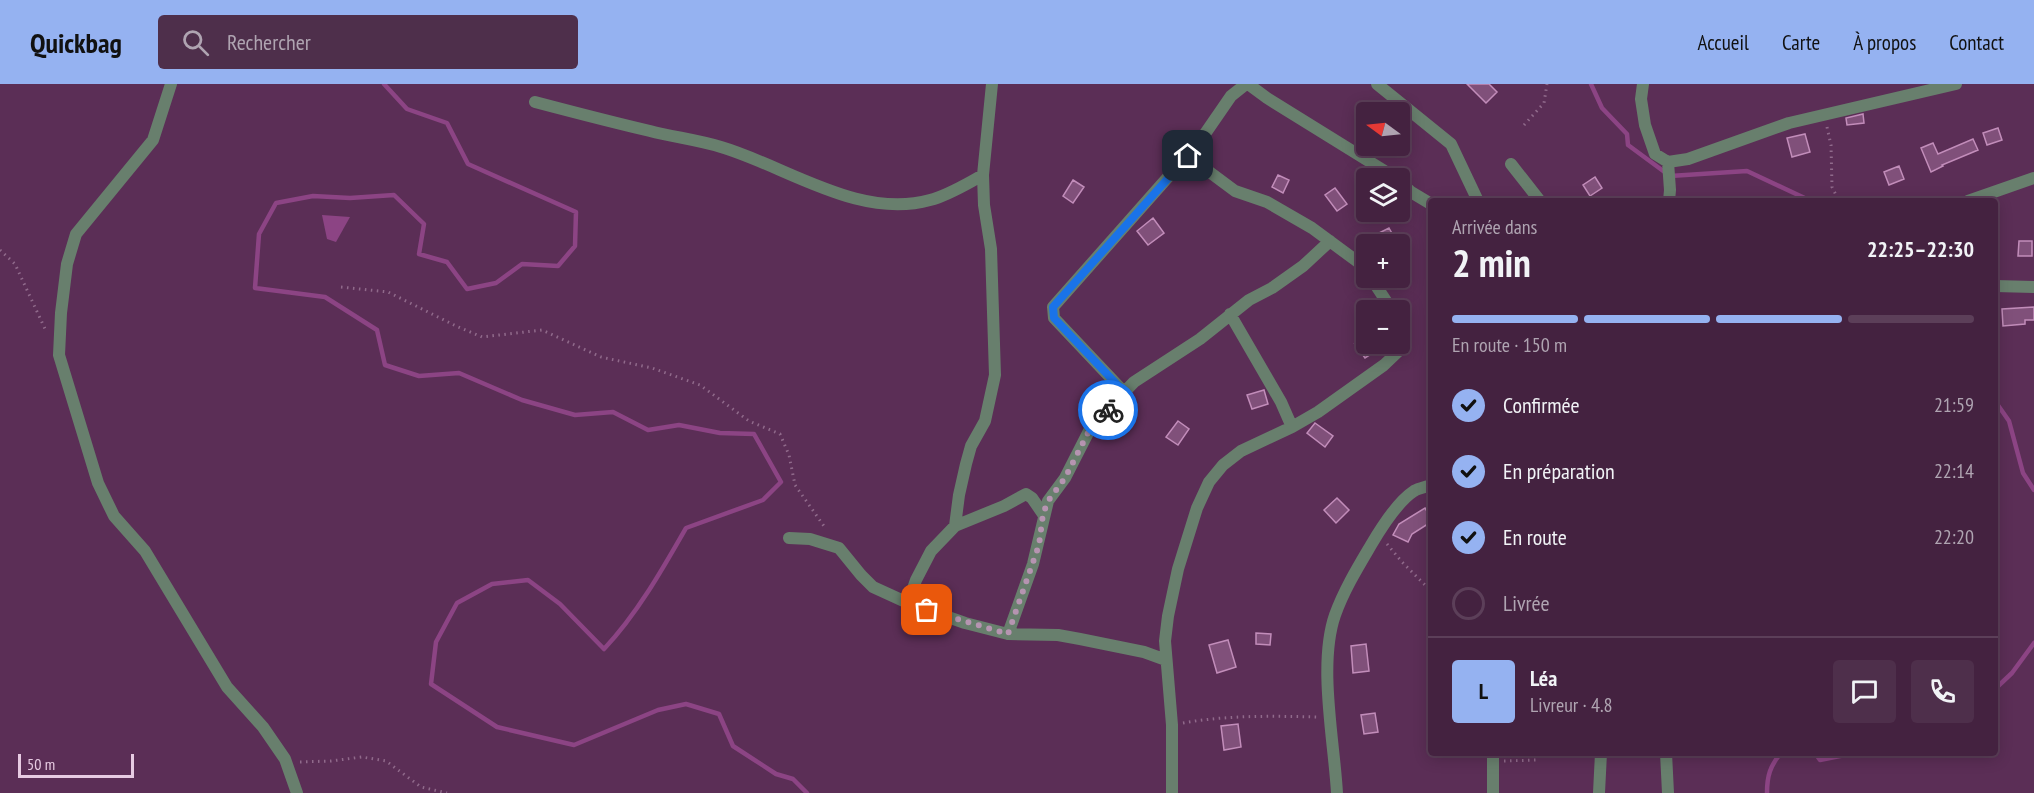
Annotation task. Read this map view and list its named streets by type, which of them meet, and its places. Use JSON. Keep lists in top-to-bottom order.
{
  "scale_bar": "50 m",
  "north": "left",
  "page": {
    "header": "Quickbag",
    "search": "Rechercher",
    "nav": [
      "Accueil",
      "Carte",
      "À propos",
      "Contact"
    ],
    "map_buttons": ["+", "−"],
    "heading": ["2 min", "Arrivée dans", "22:25–22:30"],
    "panel": ["Léa", "Livreur · 4.8"],
    "bar": "En route · 150 m",
    "list": [
      ["Confirmée", "21:59"],
      ["En préparation", "22:14"],
      ["En route", "22:20"],
      "Livrée"
    ],
    "round": "L",
    "scale": "50 m"
  }
}
